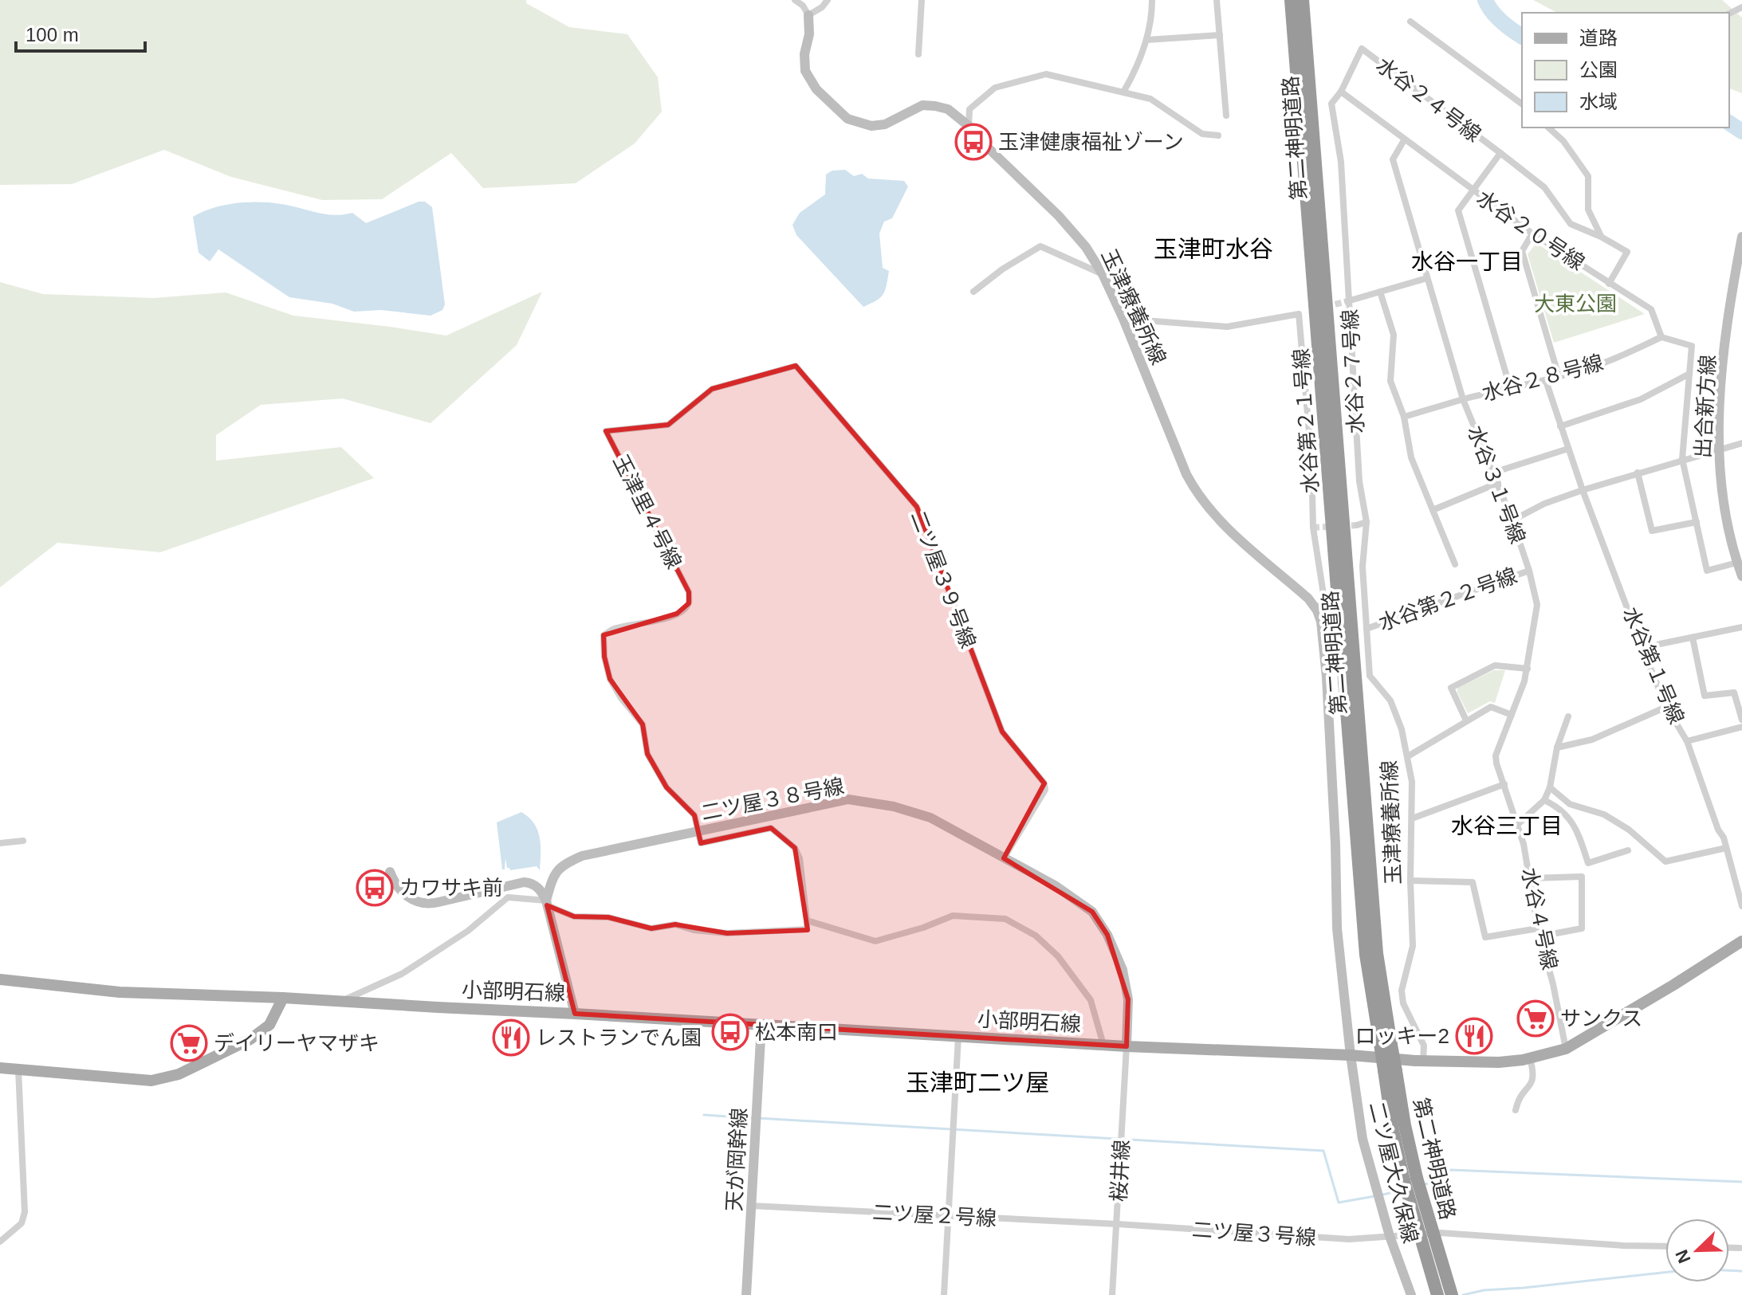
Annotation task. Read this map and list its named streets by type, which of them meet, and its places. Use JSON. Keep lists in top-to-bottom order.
{
  "streets": {
    "highway": ["第二神明道路"],
    "main road": ["小部明石線"],
    "street": [
      "水谷２４号線",
      "水谷２０号線",
      "玉津療養所線",
      "水谷２７号線",
      "水谷２８号線",
      "出合新方線",
      "水谷第２１号線",
      "水谷３１号線",
      "玉津里４号線",
      "二ツ屋３９号線",
      "水谷第２２号線",
      "水谷第１号線",
      "二ツ屋３８号線",
      "水谷４号線",
      "天が岡幹線",
      "桜井線",
      "二ツ屋大久保線",
      "二ツ屋２号線",
      "二ツ屋３号線"
    ]
  },
  "crossings": [
    ["水谷２４号線", "水谷２０号線"],
    ["水谷２４号線", "水谷２７号線"],
    ["水谷２４号線", "水谷２８号線"],
    ["水谷２０号線", "水谷２８号線"],
    ["玉津療養所線", "水谷２７号線"],
    ["玉津療養所線", "水谷第２１号線"],
    ["玉津療養所線", "水谷第２２号線"],
    ["玉津療養所線", "小部明石線"],
    ["水谷２７号線", "水谷２８号線"],
    ["水谷２８号線", "水谷３１号線"],
    ["水谷２８号線", "水谷第１号線"],
    ["水谷３１号線", "水谷第２２号線"],
    ["水谷３１号線", "水谷４号線"],
    ["玉津里４号線", "二ツ屋３９号線"],
    ["玉津里４号線", "二ツ屋３８号線"],
    ["二ツ屋３９号線", "二ツ屋３８号線"],
    ["水谷第２２号線", "水谷４号線"],
    ["二ツ屋３８号線", "小部明石線"],
    ["二ツ屋３８号線", "桜井線"],
    ["水谷４号線", "小部明石線"],
    ["小部明石線", "天が岡幹線"],
    ["小部明石線", "桜井線"],
    ["小部明石線", "二ツ屋大久保線"],
    ["天が岡幹線", "二ツ屋２号線"],
    ["桜井線", "二ツ屋２号線"],
    ["桜井線", "二ツ屋３号線"],
    ["二ツ屋大久保線", "二ツ屋３号線"],
    ["二ツ屋２号線", "二ツ屋３号線"]
  ],
  "districts": [
    "玉津町水谷",
    "水谷一丁目",
    "水谷三丁目",
    "玉津町二ツ屋"
  ],
  "parks": ["大東公園"],
  "places": {
    "bus stop": ["玉津健康福祉ゾーン", "カワサキ前", "松本南口"],
    "supermarket": ["サンクス", "デイリーヤマザキ"],
    "restaurant": ["ロッキー2", "レストランでん園"]
  },
  "legend": ["道路", "公園", "水域"],
  "scale_bar": "100 m",
  "north": "bottom left"
}
